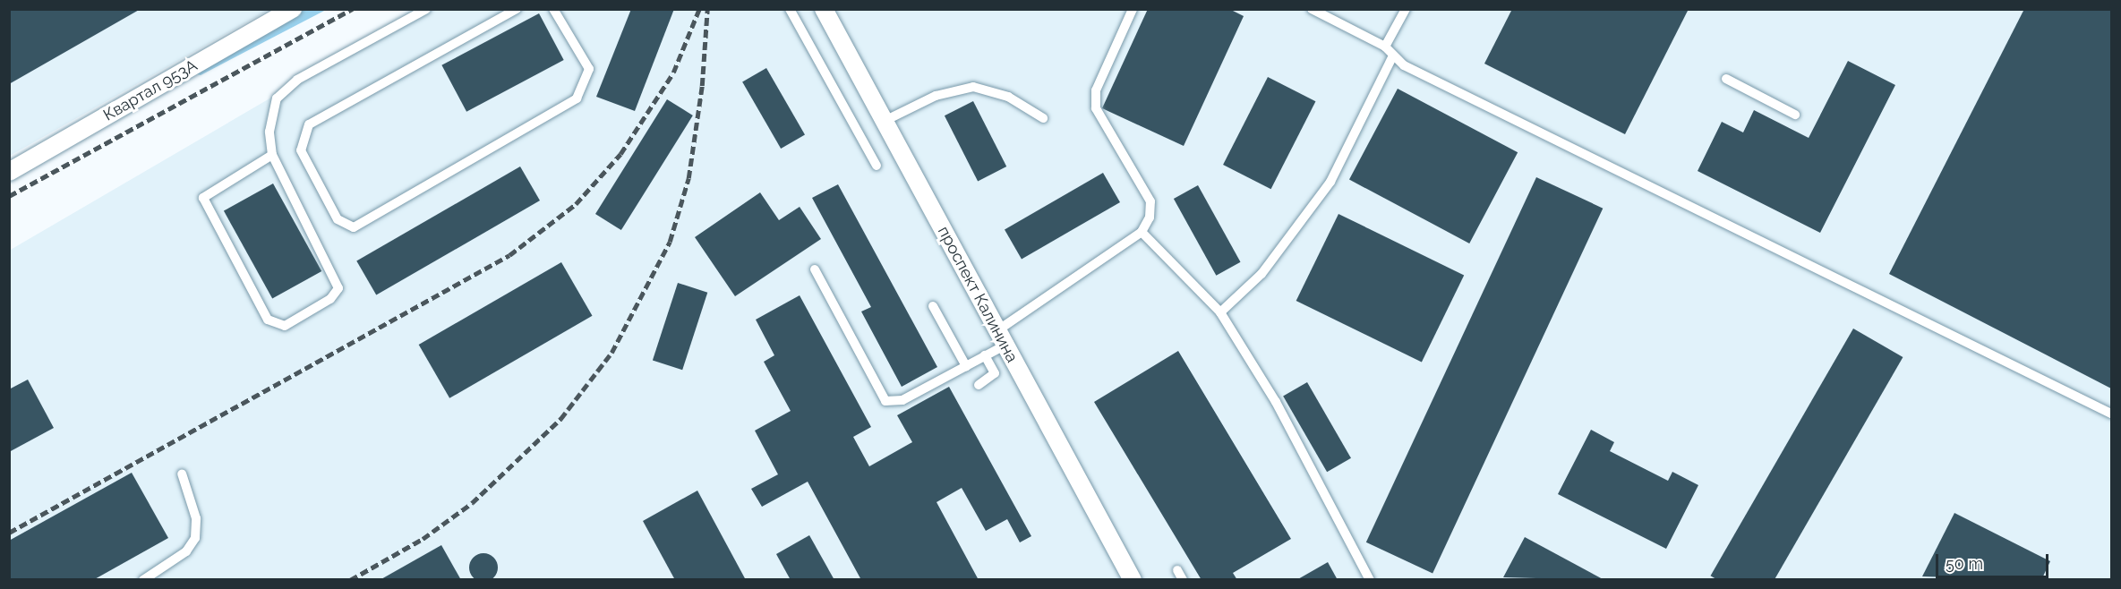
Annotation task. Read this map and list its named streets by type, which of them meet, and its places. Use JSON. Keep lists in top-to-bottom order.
{
  "streets": {
    "street": ["Квартал 953А", "проспект Калинина"]
  },
  "scale_bar": "50 m"
}
